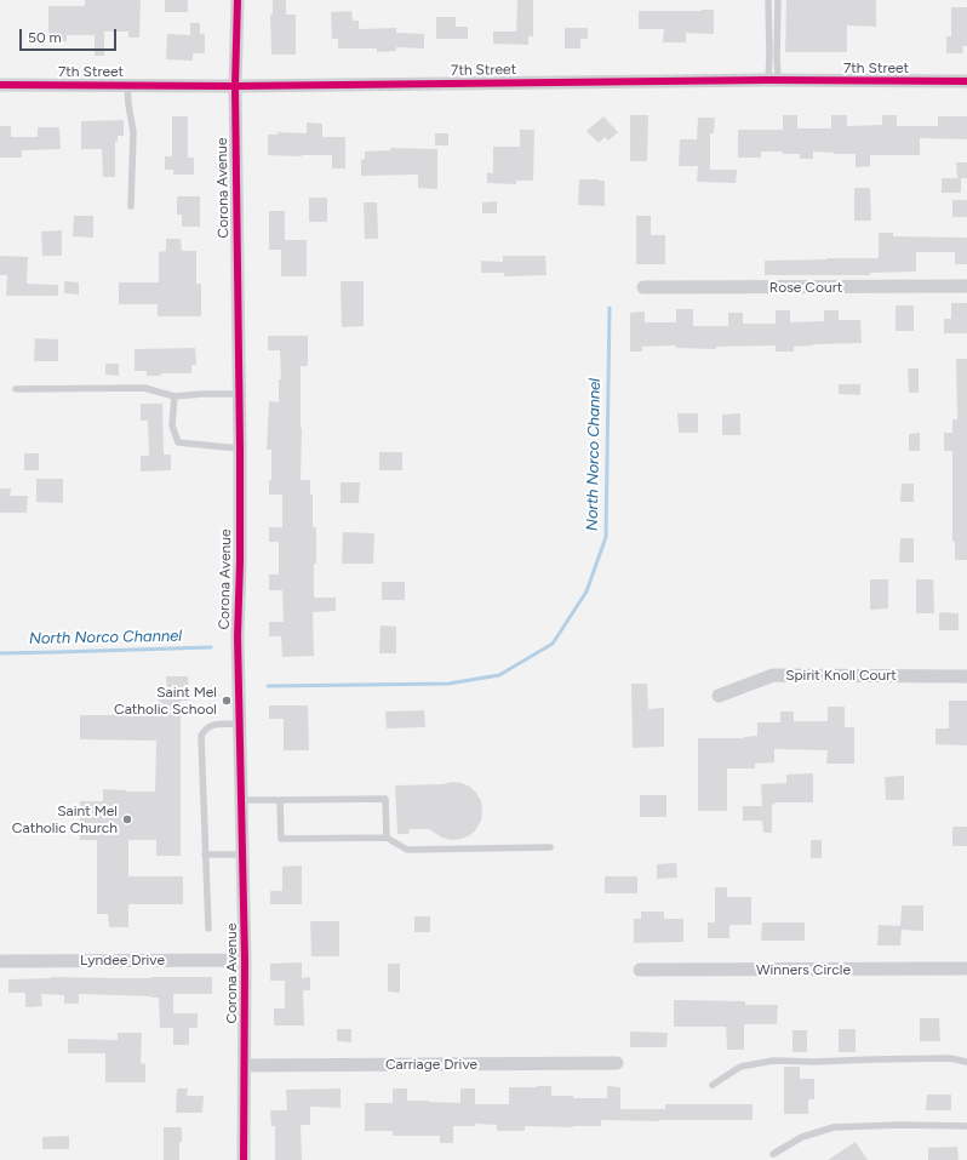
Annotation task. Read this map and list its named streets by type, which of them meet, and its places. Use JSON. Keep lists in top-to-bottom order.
{
  "streets": {
    "street": [
      "7th Street",
      "Corona Avenue",
      "Rose Court",
      "Spirit Knoll Court",
      "Lyndee Drive",
      "Winners Circle",
      "Carriage Drive"
    ]
  },
  "crossings": [
    ["7th Street", "Corona Avenue"],
    ["Corona Avenue", "Lyndee Drive"],
    ["Corona Avenue", "Carriage Drive"]
  ],
  "water": ["North Norco Channel"],
  "places": ["Saint Mel Catholic School", "Saint Mel Catholic Church"],
  "scale_bar": "50 m"
}
